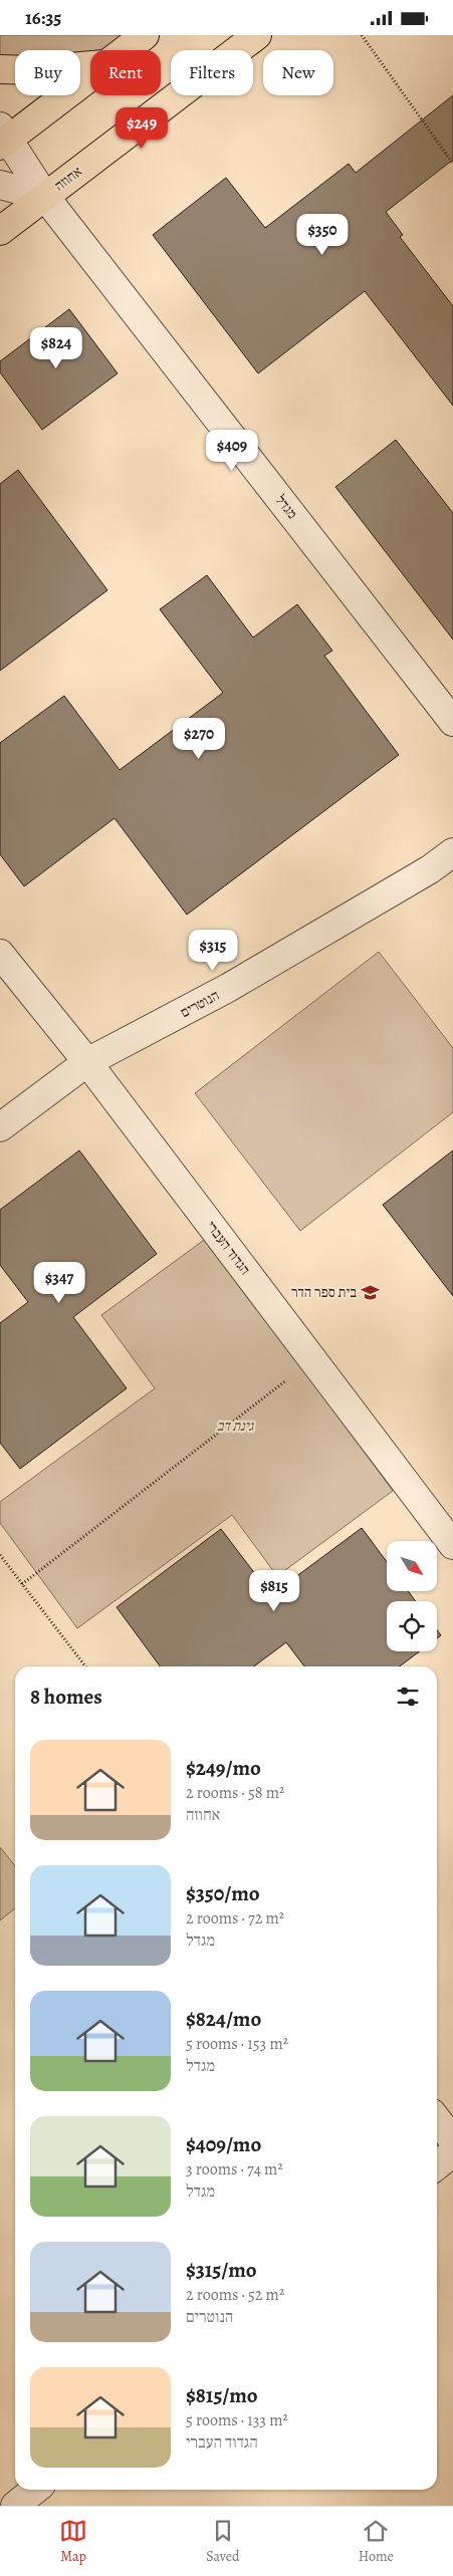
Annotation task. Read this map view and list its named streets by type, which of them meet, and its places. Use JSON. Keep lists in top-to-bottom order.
{
  "streets": {
    "main road": ["אחוזה"],
    "street": ["מגדל", "הנוטרים", "הגדוד העברי"]
  },
  "crossings": [
    ["אחוזה", "מגדל"],
    ["הנוטרים", "הגדוד העברי"]
  ],
  "parks": ["גינת דב"],
  "places": {
    "school or university": ["בית ספר הדר"]
  },
  "north": "bottom right",
  "page": {
    "status": "16:35",
    "chip": [
      "Buy",
      "Rent",
      "Filters",
      "New"
    ],
    "price": [
      "$249",
      "$350",
      "$824",
      "$409",
      "$270",
      "$315",
      "$347",
      "$815"
    ],
    "heading": "8 homes",
    "list": [
      {
        "name": "$249/mo",
        "note": "2 rooms · 58 m² · אחוזה"
      },
      {
        "name": "$350/mo",
        "note": "2 rooms · 72 m² · מגדל"
      },
      {
        "name": "$824/mo",
        "note": "5 rooms · 153 m² · מגדל"
      },
      {
        "name": "$409/mo",
        "note": "3 rooms · 74 m² · מגדל"
      },
      {
        "name": "$315/mo",
        "note": "2 rooms · 52 m² · הנוטרים"
      },
      {
        "name": "$815/mo",
        "note": "5 rooms · 133 m² · הגדוד העברי"
      }
    ],
    "tabs": ["Map", "Saved", "Home"]
  }
}
